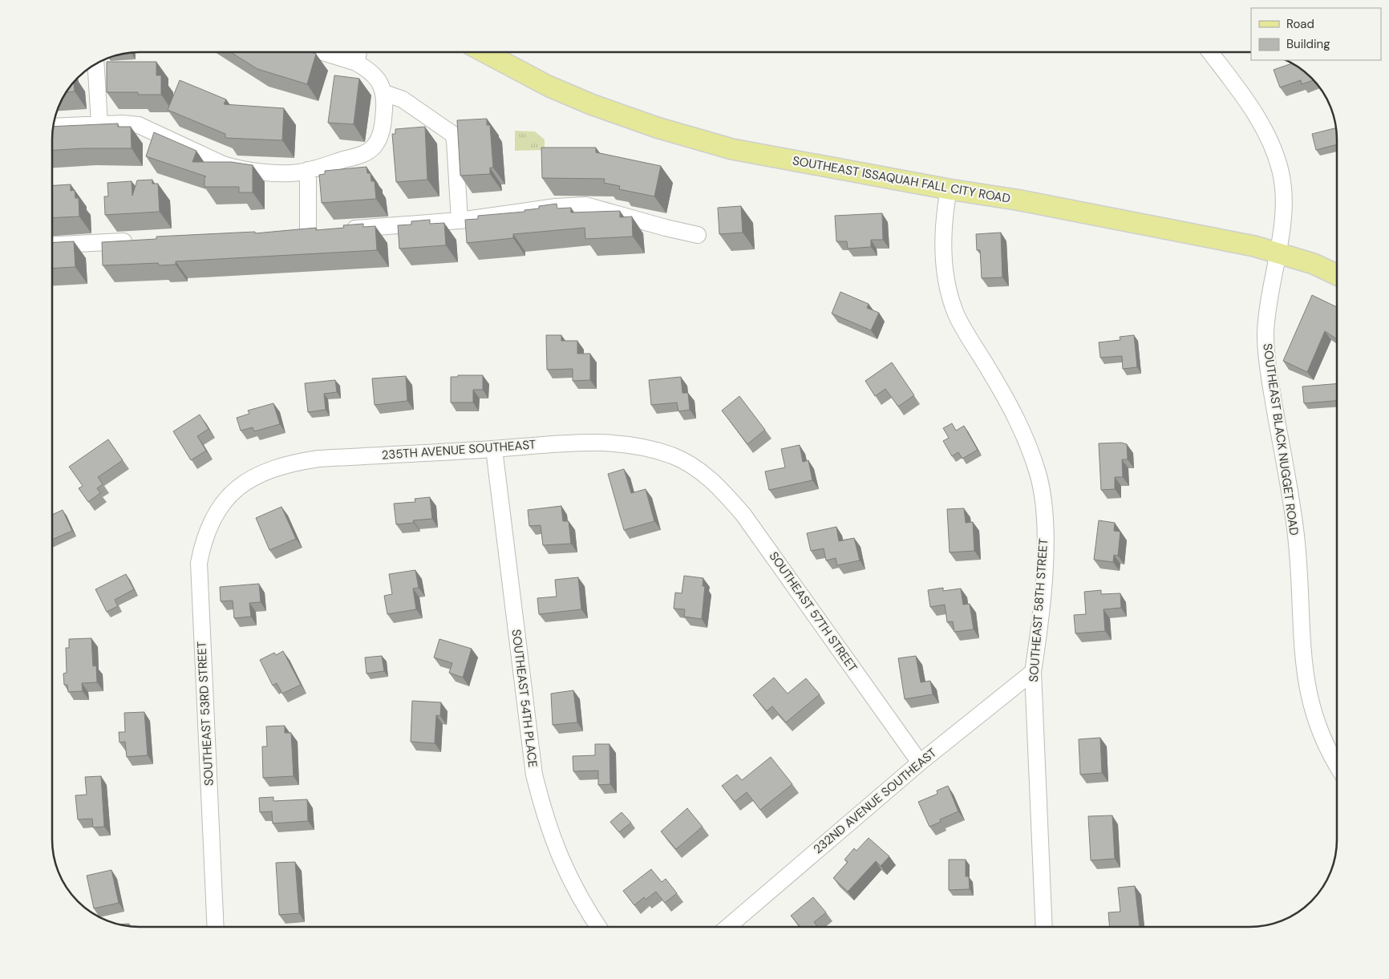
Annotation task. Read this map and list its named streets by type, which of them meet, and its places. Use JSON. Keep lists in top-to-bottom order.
{
  "streets": {
    "main road": ["SOUTHEAST ISSAQUAH FALL CITY ROAD"],
    "street": [
      "SOUTHEAST BLACK NUGGET ROAD",
      "235TH AVENUE SOUTHEAST",
      "SOUTHEAST 58TH STREET",
      "SOUTHEAST 57TH STREET",
      "SOUTHEAST 54TH PLACE",
      "SOUTHEAST 53RD STREET",
      "232ND AVENUE SOUTHEAST"
    ]
  },
  "crossings": [
    ["SOUTHEAST ISSAQUAH FALL CITY ROAD", "SOUTHEAST BLACK NUGGET ROAD"],
    ["SOUTHEAST ISSAQUAH FALL CITY ROAD", "SOUTHEAST 58TH STREET"],
    ["235TH AVENUE SOUTHEAST", "SOUTHEAST 57TH STREET"],
    ["235TH AVENUE SOUTHEAST", "SOUTHEAST 54TH PLACE"],
    ["235TH AVENUE SOUTHEAST", "SOUTHEAST 53RD STREET"],
    ["SOUTHEAST 58TH STREET", "232ND AVENUE SOUTHEAST"],
    ["SOUTHEAST 57TH STREET", "232ND AVENUE SOUTHEAST"]
  ],
  "legend": ["Road", "Building"]
}
